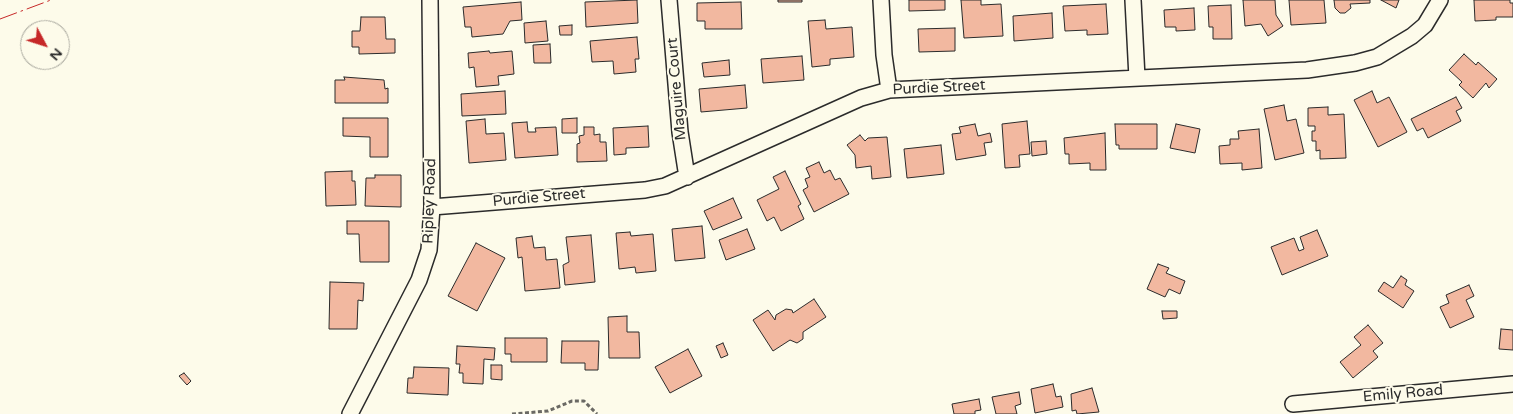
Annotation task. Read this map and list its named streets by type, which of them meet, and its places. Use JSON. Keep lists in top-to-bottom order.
{
  "streets": {
    "street": [
      "Purdie Street",
      "Maguire Court",
      "Ripley Road",
      "Emily Road"
    ]
  },
  "crossings": [
    ["Purdie Street", "Maguire Court"],
    ["Purdie Street", "Ripley Road"]
  ],
  "north": "bottom right"
}
